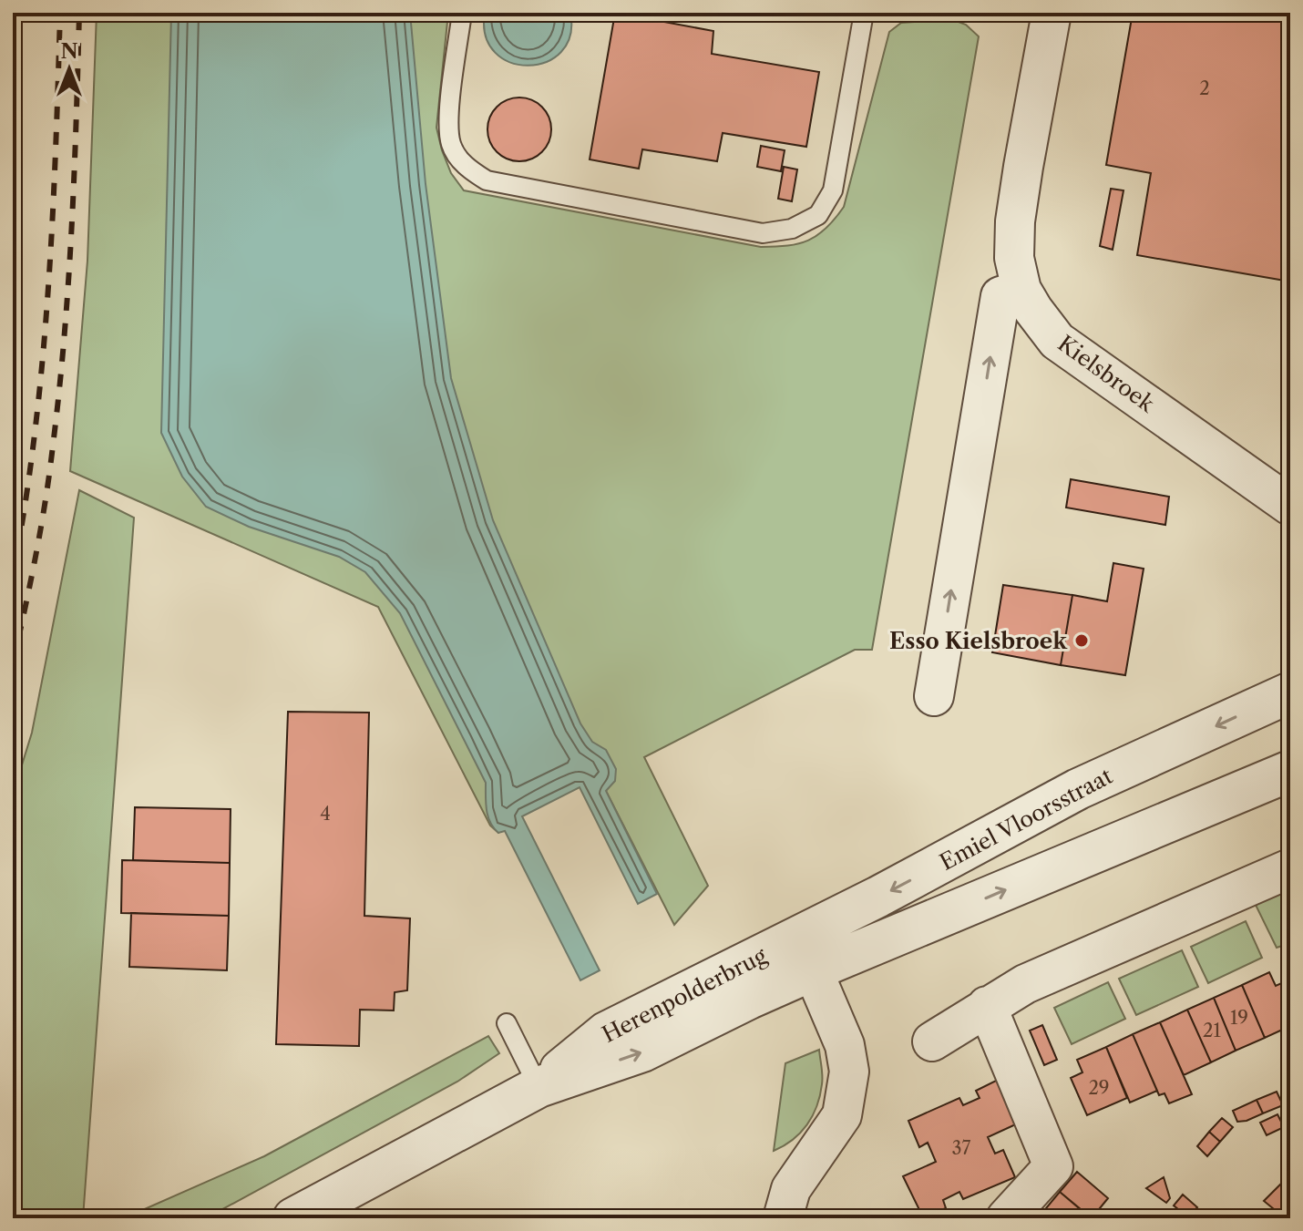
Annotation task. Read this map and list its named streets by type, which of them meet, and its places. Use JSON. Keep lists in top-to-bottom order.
{
  "streets": {
    "street": ["Kielsbroek", "Emiel Vloorsstraat", "Herenpolderbrug"]
  },
  "crossings": [
    ["Emiel Vloorsstraat", "Herenpolderbrug"]
  ],
  "places": ["Esso Kielsbroek"],
  "house_numbers": [
    "2",
    "4",
    "19",
    "21",
    "29",
    "37"
  ],
  "north": "top"
}
